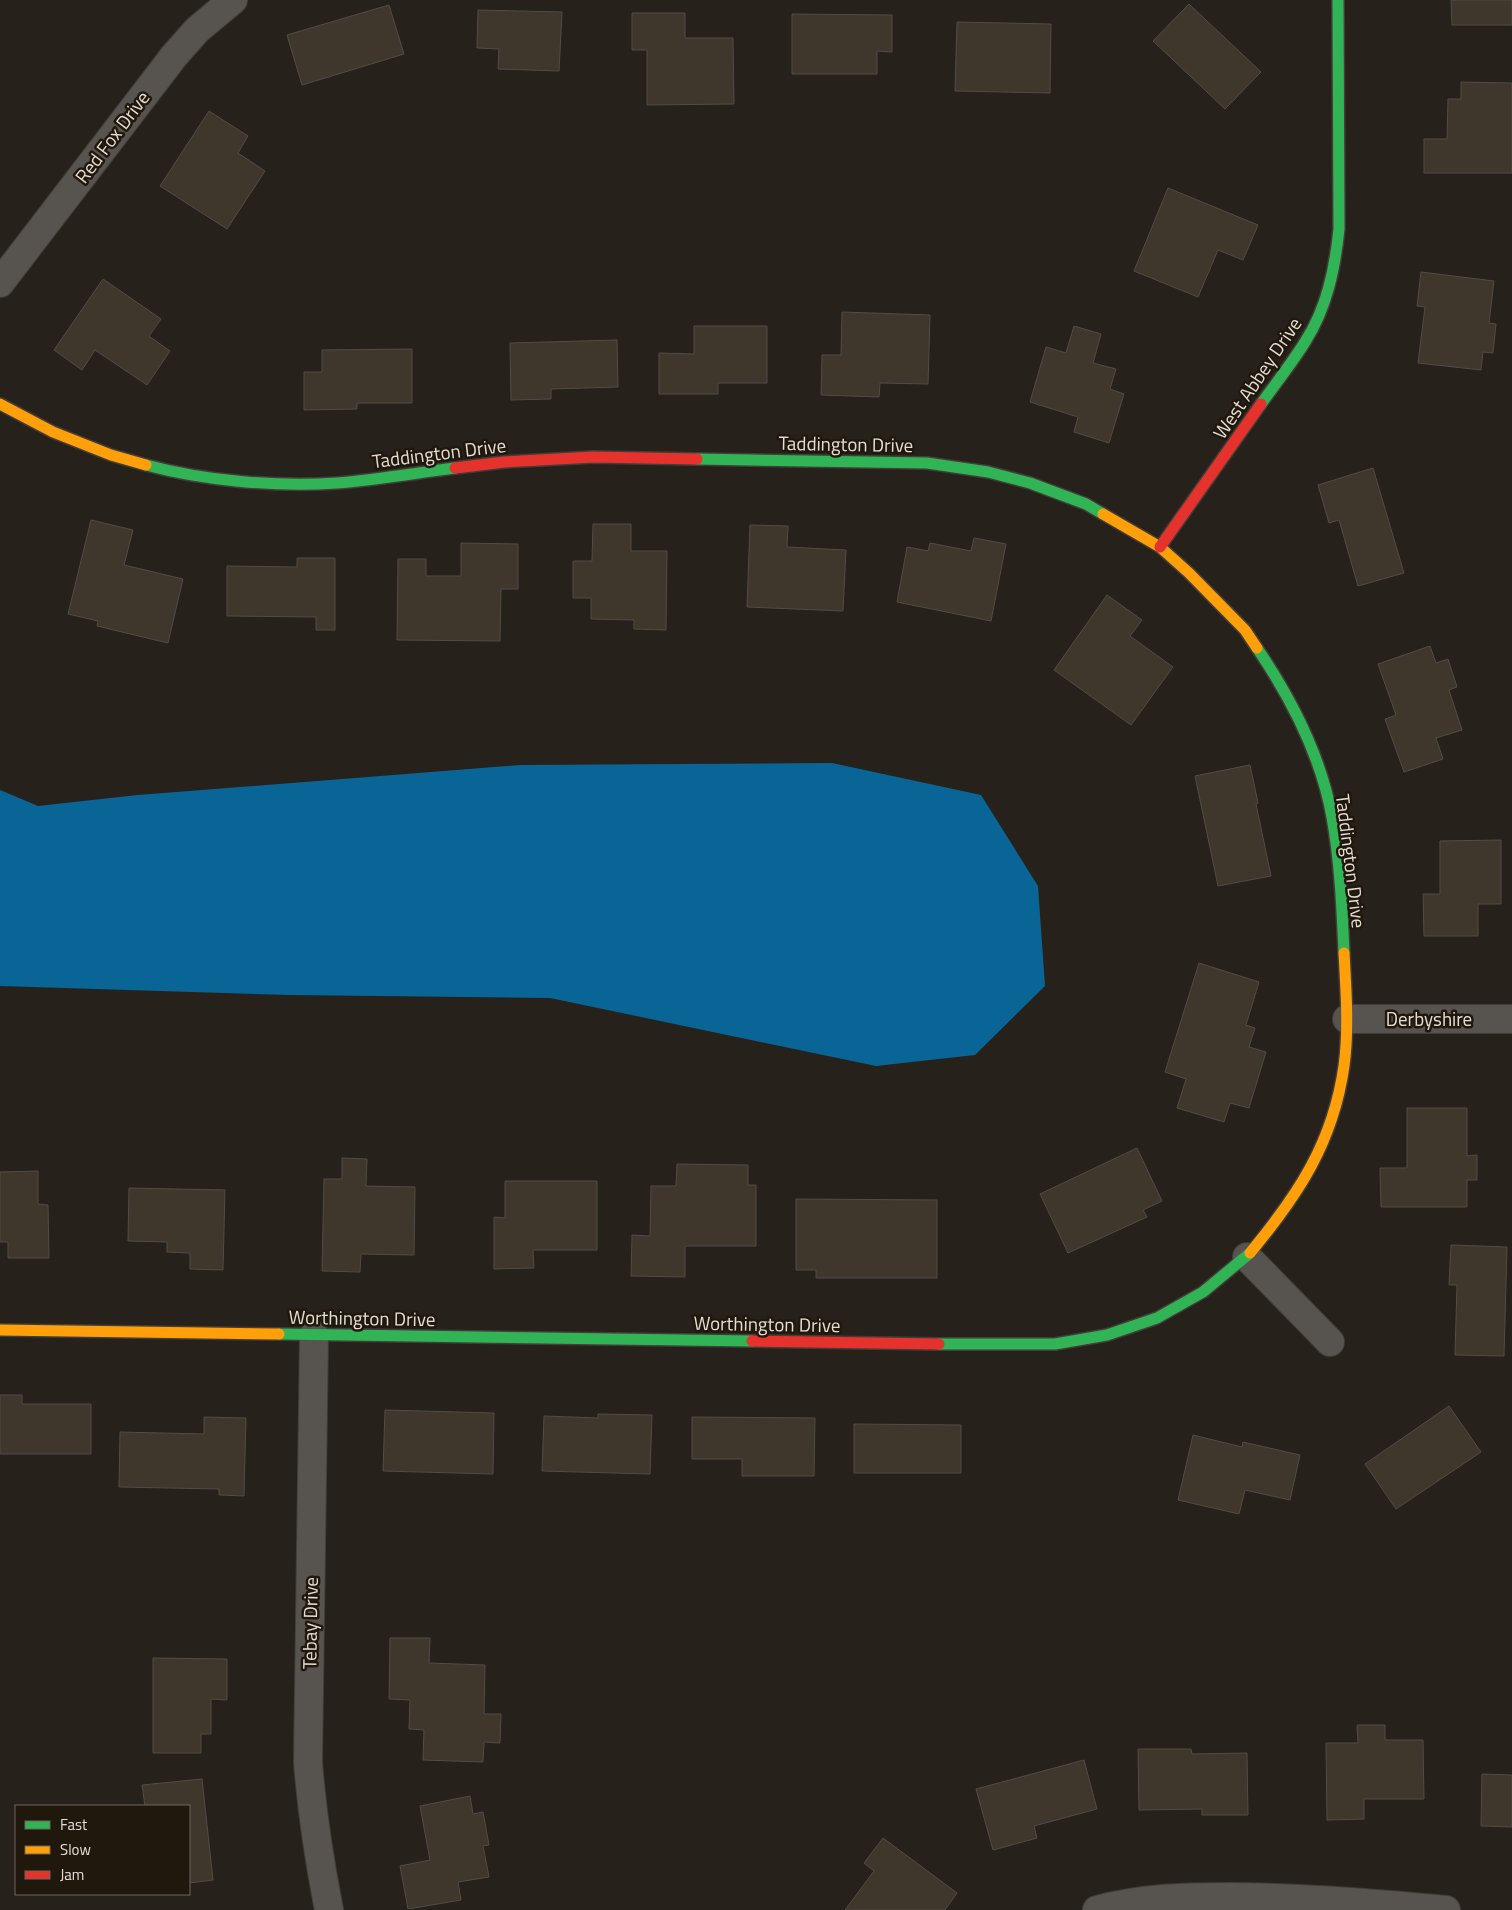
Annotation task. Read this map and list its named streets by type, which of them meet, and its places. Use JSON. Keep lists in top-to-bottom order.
{
  "streets": {
    "street": [
      "Red Fox Drive",
      "West Abbey Drive",
      "Taddington Drive",
      "Derbyshire",
      "Worthington Drive",
      "Tebay Drive"
    ]
  },
  "crossings": [
    ["West Abbey Drive", "Taddington Drive"],
    ["Taddington Drive", "Derbyshire"],
    ["Taddington Drive", "Worthington Drive"],
    ["Derbyshire", "Worthington Drive"],
    ["Worthington Drive", "Tebay Drive"]
  ],
  "legend": ["Fast", "Slow", "Jam"]
}
